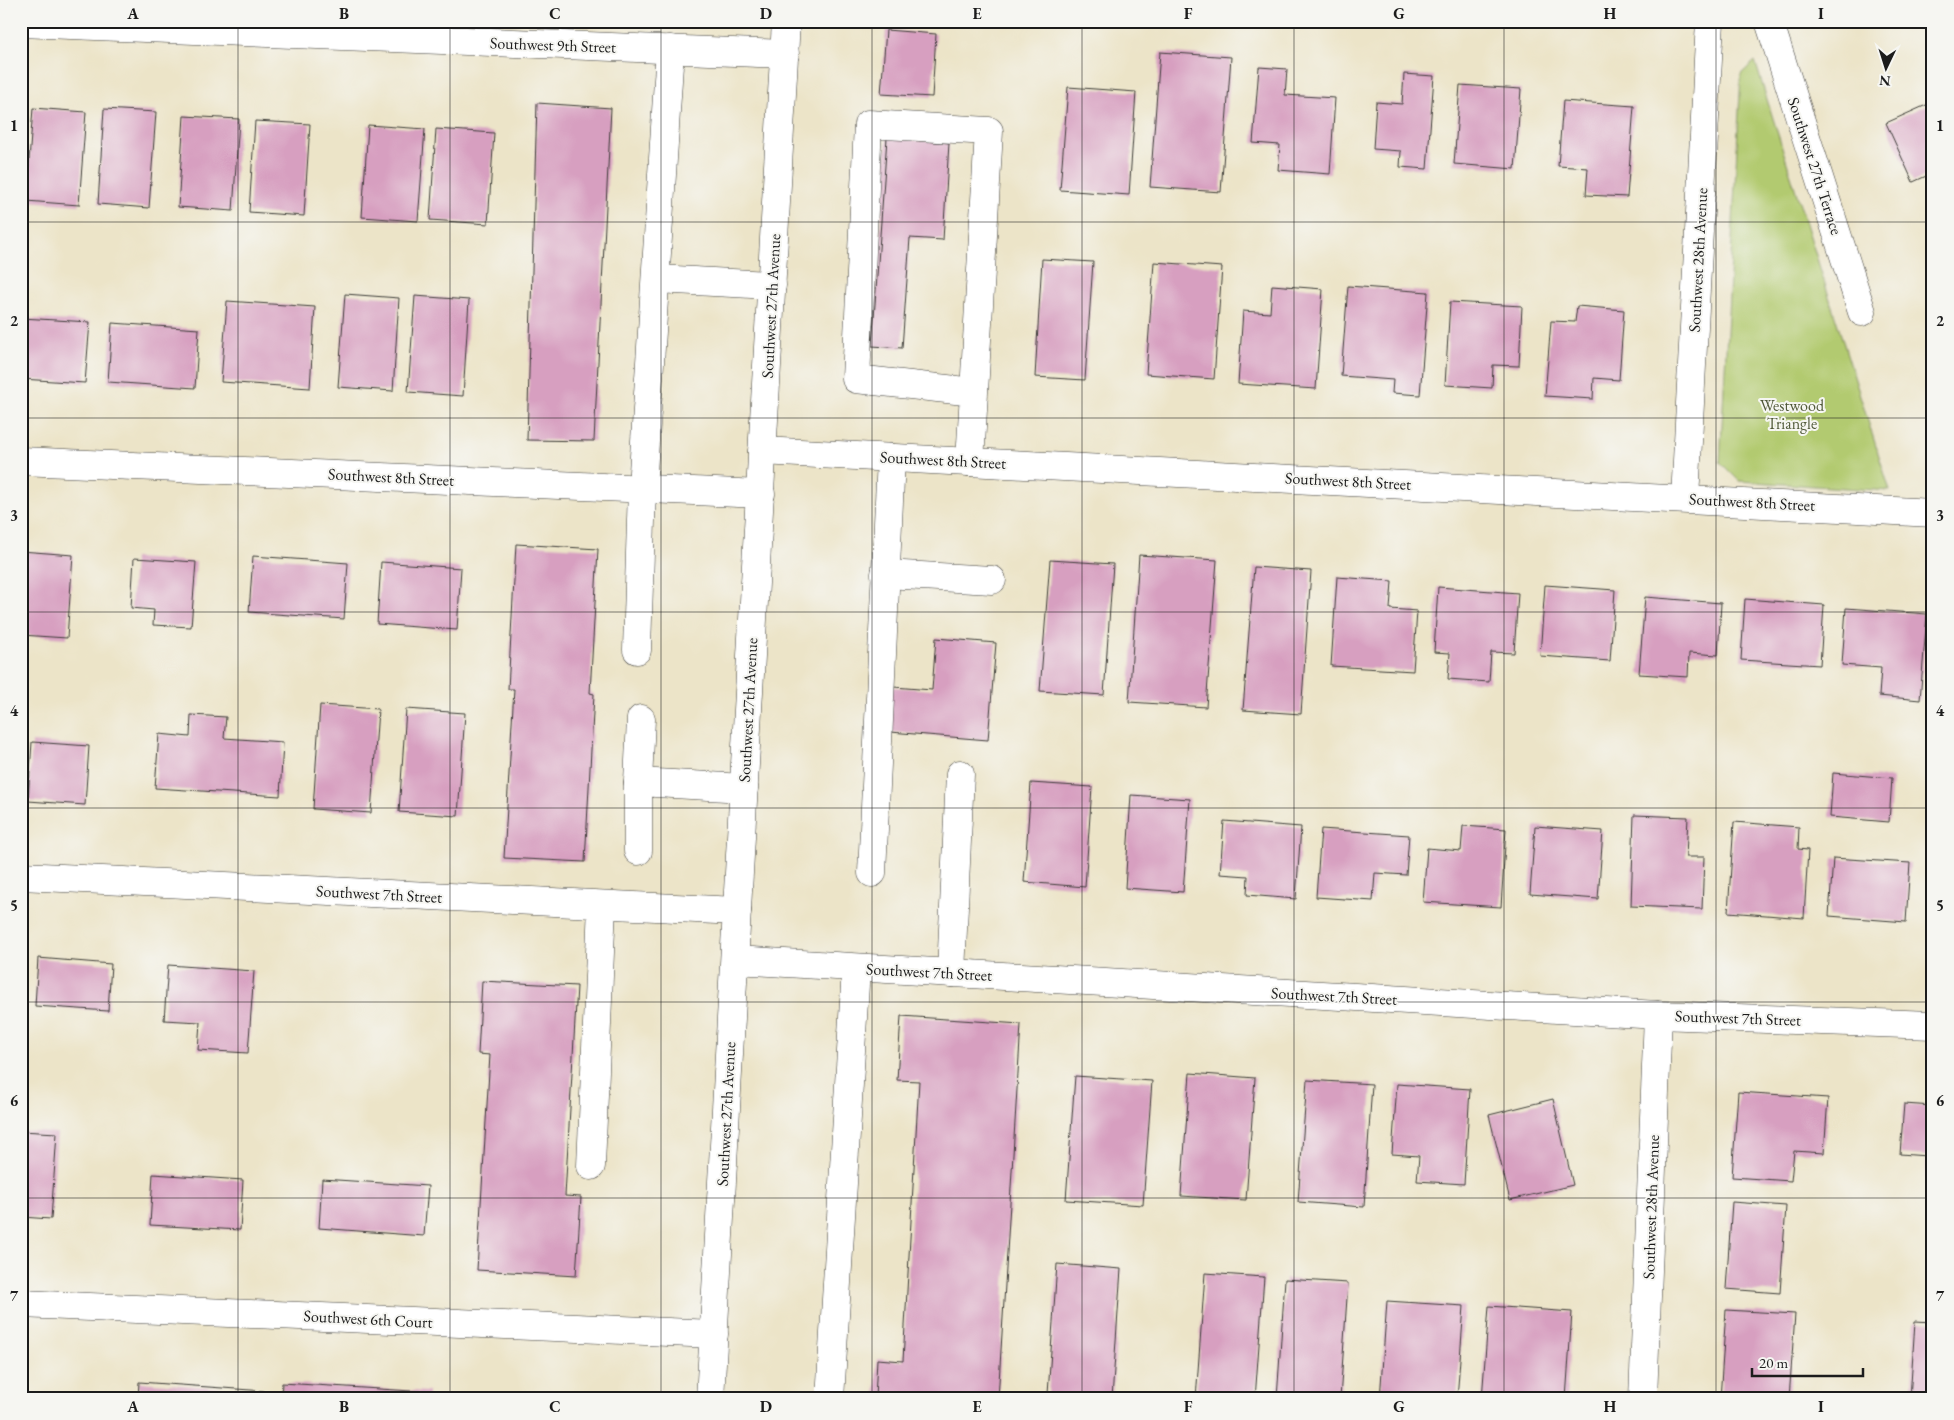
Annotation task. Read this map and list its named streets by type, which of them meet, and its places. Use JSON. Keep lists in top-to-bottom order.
{
  "streets": {
    "street": [
      "Southwest 9th Street",
      "Southwest 27th Terrace",
      "Southwest 28th Avenue",
      "Southwest 27th Avenue",
      "Southwest 8th Street",
      "Southwest 7th Street",
      "Southwest 6th Court"
    ]
  },
  "crossings": [
    ["Southwest 9th Street", "Southwest 27th Avenue"],
    ["Southwest 28th Avenue", "Southwest 8th Street"],
    ["Southwest 28th Avenue", "Southwest 7th Street"],
    ["Southwest 27th Avenue", "Southwest 8th Street"],
    ["Southwest 27th Avenue", "Southwest 7th Street"],
    ["Southwest 27th Avenue", "Southwest 6th Court"]
  ],
  "parks": ["Westwood Triangle"],
  "scale_bar": "20 m",
  "north": "bottom",
  "grid": {
    "columns": [
      "A",
      "B",
      "C",
      "D",
      "E",
      "F",
      "G",
      "H",
      "I"
    ],
    "rows": [
      "1",
      "2",
      "3",
      "4",
      "5",
      "6",
      "7"
    ]
  }
}
